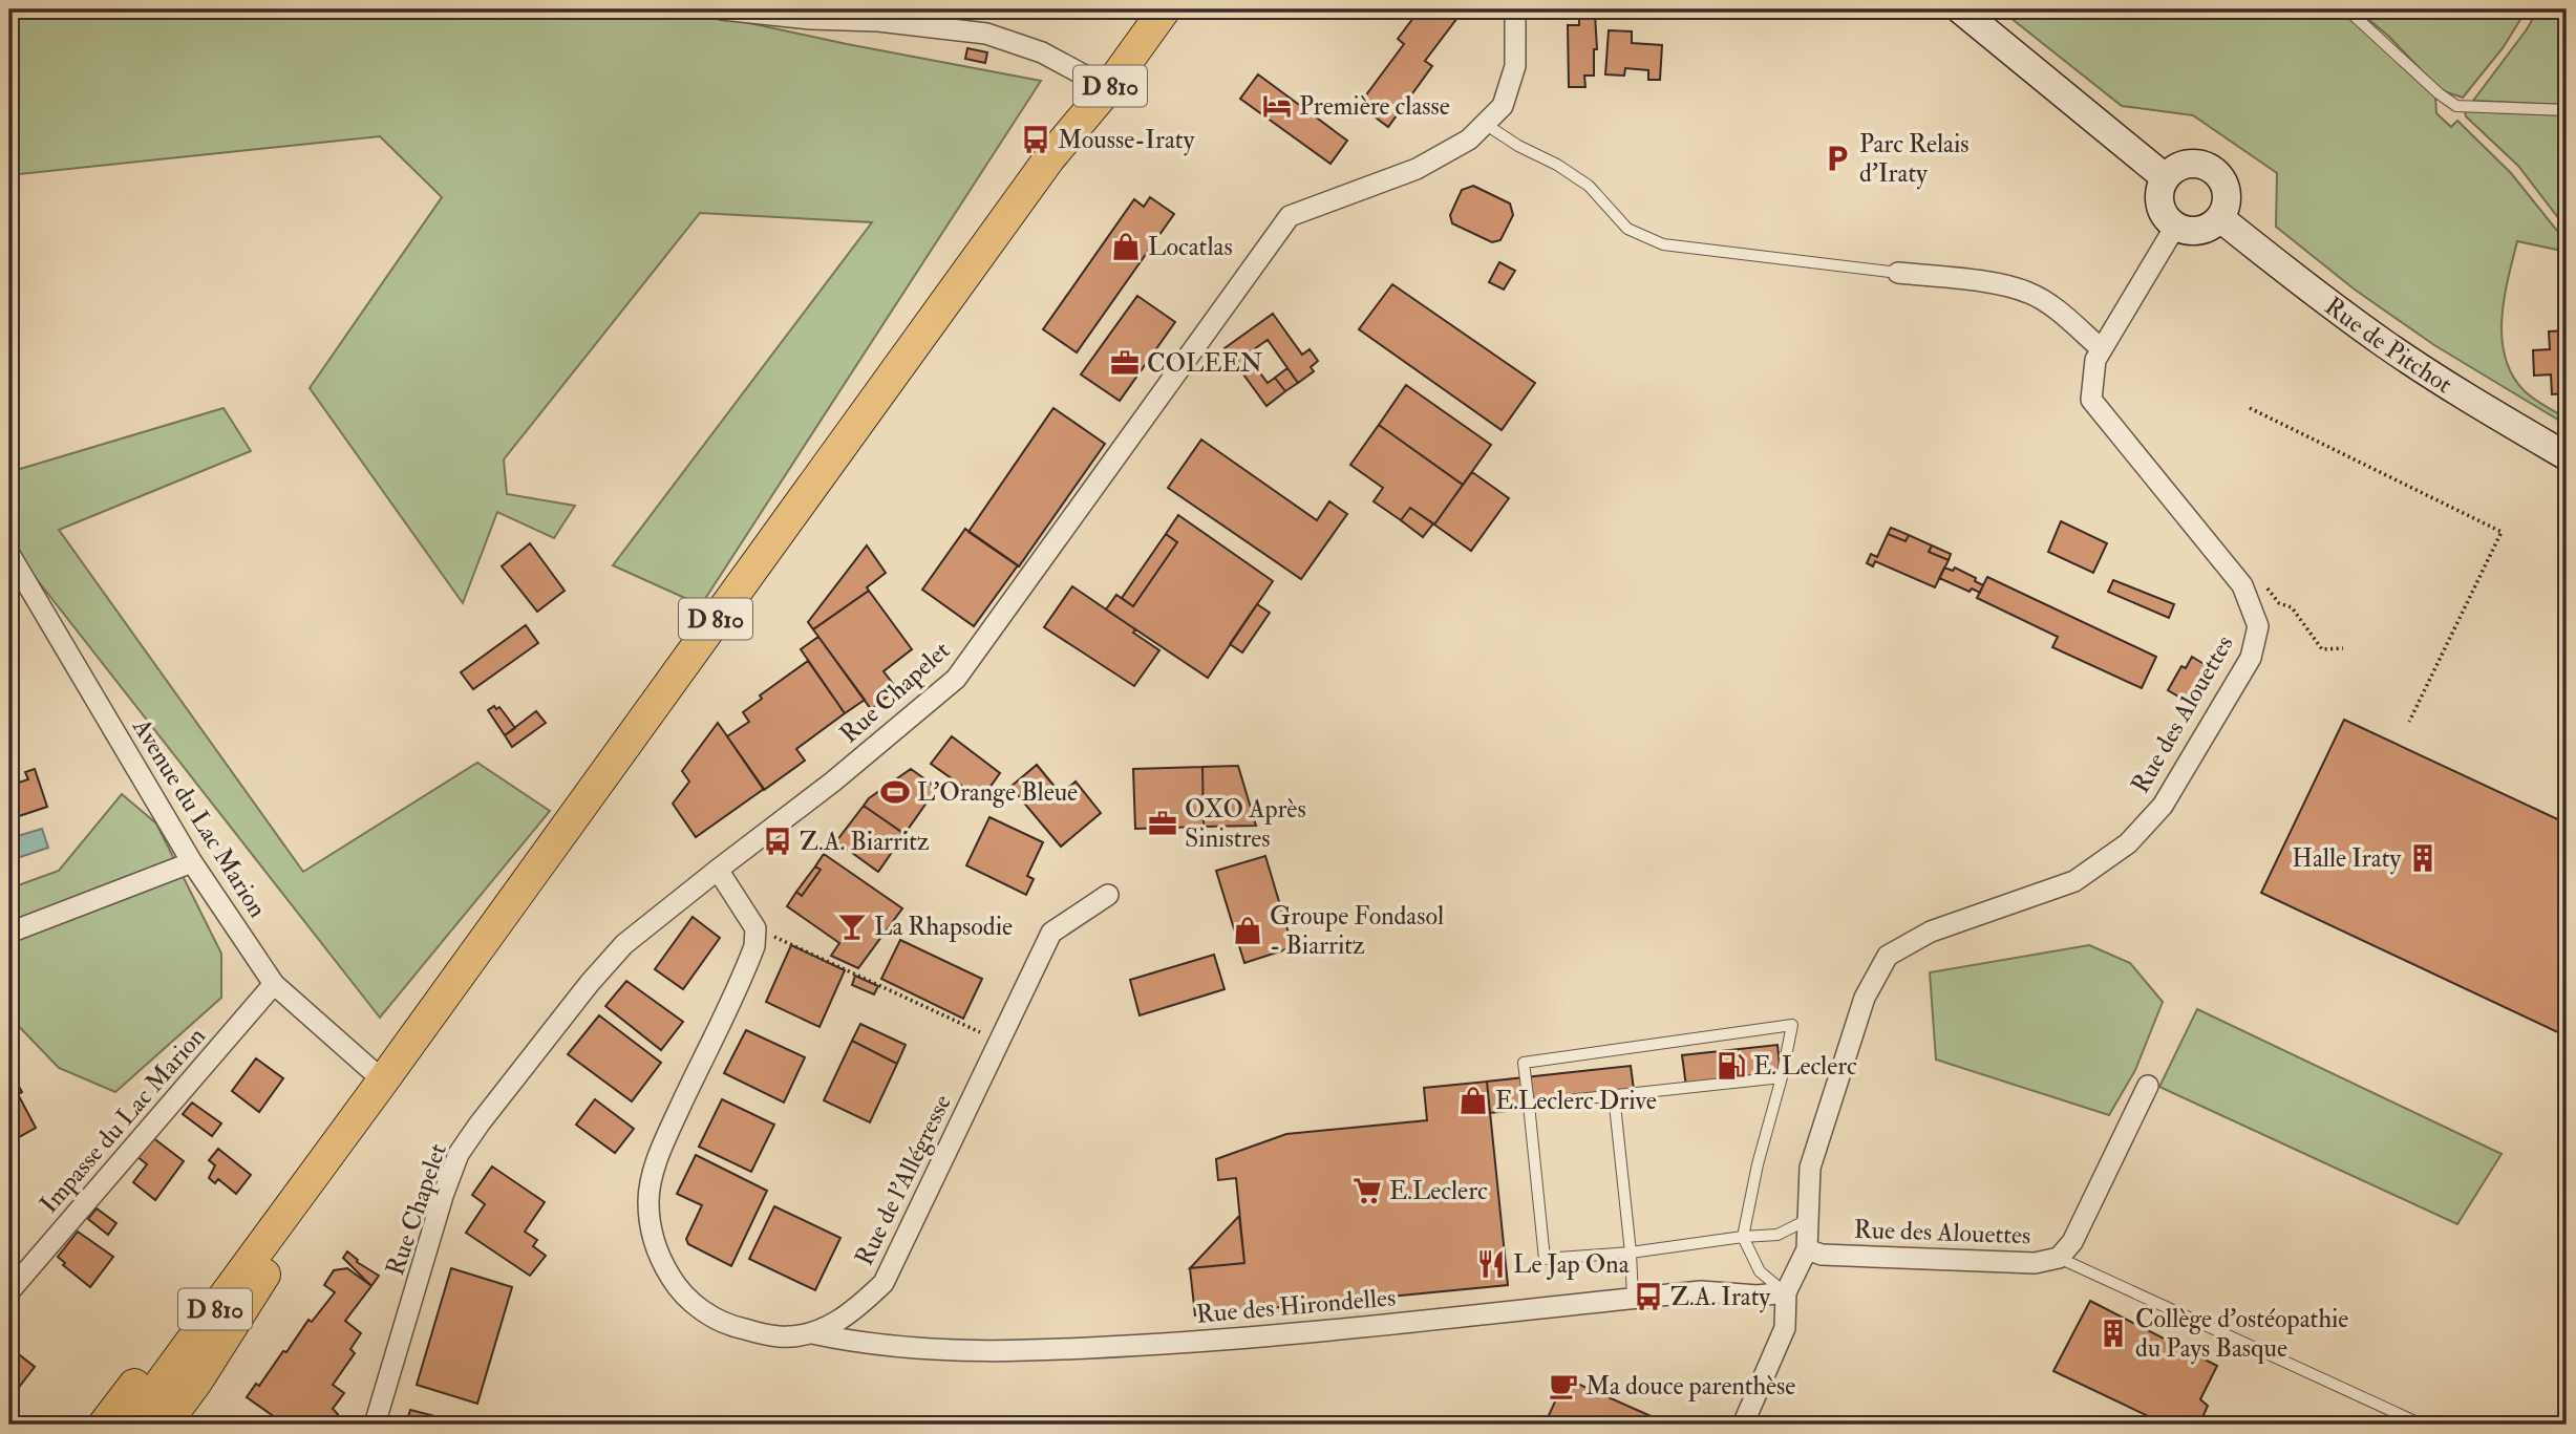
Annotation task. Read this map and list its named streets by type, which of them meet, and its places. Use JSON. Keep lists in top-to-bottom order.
{
  "streets": {
    "main road": ["D 810"],
    "street": [
      "Rue de Pitchot",
      "Rue Chapelet",
      "Rue des Alouettes",
      "Avenue du Lac Marion",
      "Impasse du Lac Marion",
      "Rue de l'Allégresse",
      "Rue des Hirondelles"
    ]
  },
  "crossings": [
    ["D 810", "Avenue du Lac Marion"],
    ["Rue des Alouettes", "Rue des Hirondelles"],
    ["Avenue du Lac Marion", "Impasse du Lac Marion"],
    ["Rue de l'Allégresse", "Rue des Hirondelles"]
  ],
  "places": {
    "hotel": ["Première classe"],
    "bus stop": ["Mousse-Iraty", "Z.A. Biarritz", "Z.A. Iraty"],
    "parking": ["Parc Relais d’Iraty"],
    "shop": ["Locatlas", "Groupe Fondasol - Biarritz", "E.Leclerc Drive"],
    "office": ["COLEEN", "OXO Après Sinistres"],
    "sports": ["L'Orange Bleue"],
    "building": ["Halle Iraty", "Collège d'ostéopathie du Pays Basque"],
    "bar": ["La Rhapsodie"],
    "fuel station": ["E. Leclerc"],
    "supermarket": ["E.Leclerc"],
    "restaurant": ["Le Jap Ona"],
    "cafe": ["Ma douce parenthèse"]
  }
}
